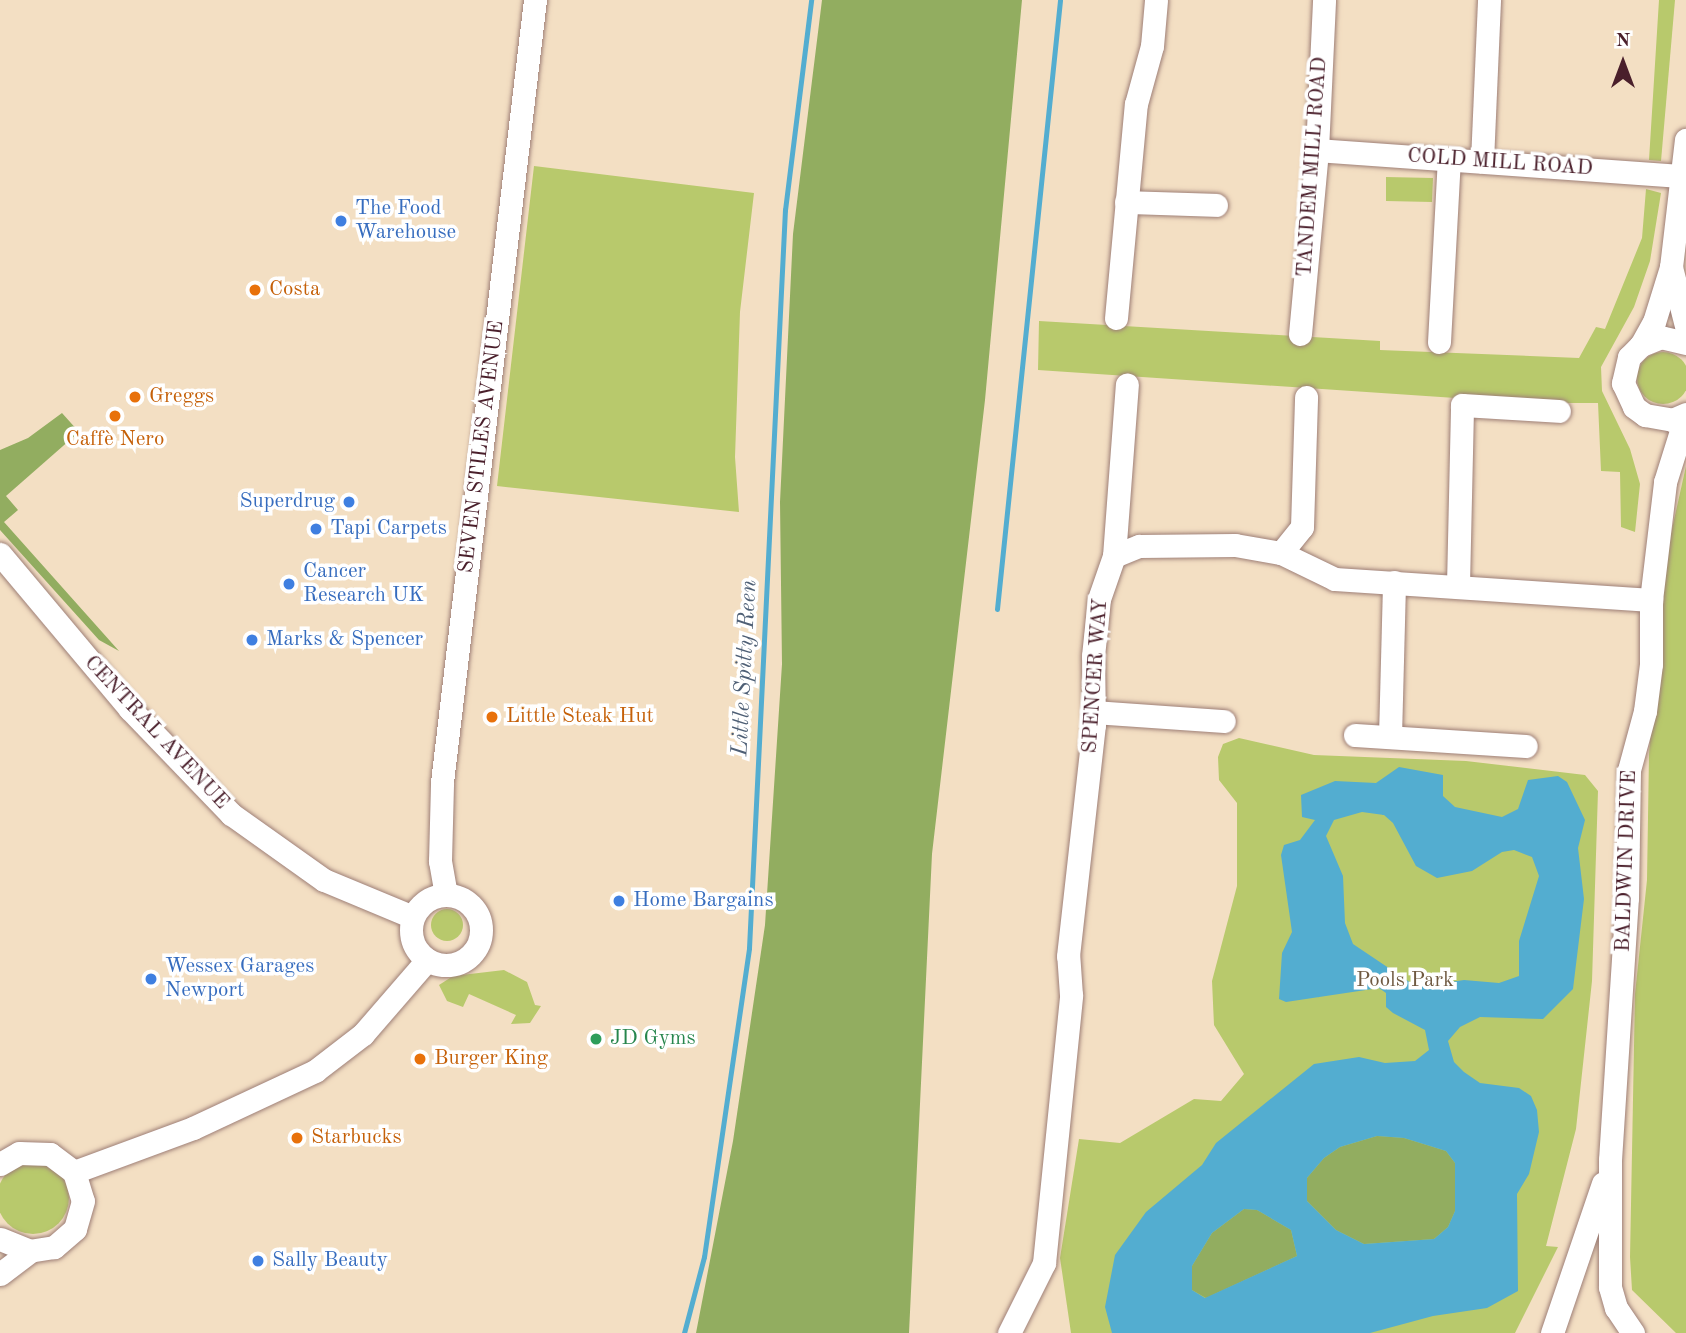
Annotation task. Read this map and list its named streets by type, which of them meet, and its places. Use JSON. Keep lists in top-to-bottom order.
{
  "streets": {
    "street": [
      "COLD MILL ROAD",
      "TANDEM MILL ROAD",
      "SEVEN STILES AVENUE",
      "SPENCER WAY",
      "CENTRAL AVENUE",
      "BALDWIN DRIVE"
    ]
  },
  "crossings": [
    ["COLD MILL ROAD", "TANDEM MILL ROAD"],
    ["SEVEN STILES AVENUE", "CENTRAL AVENUE"]
  ],
  "water": ["Little Spitty Reen"],
  "parks": ["Pools Park"],
  "places": [
    "The Food Warehouse",
    "Costa",
    "Greggs",
    "Caffè Nero",
    "Superdrug",
    "Tapi Carpets",
    "Cancer Research UK",
    "Marks & Spencer",
    "Little Steak Hut",
    "Home Bargains",
    "Wessex Garages Newport",
    "JD Gyms",
    "Burger King",
    "Starbucks",
    "Sally Beauty"
  ],
  "north": "top"
}
